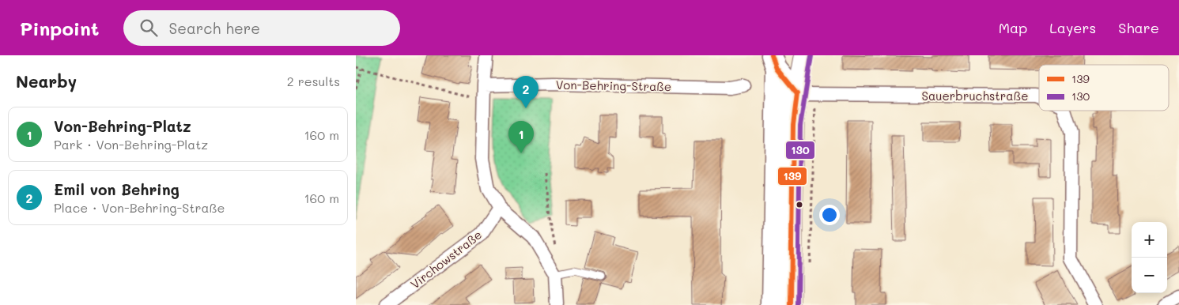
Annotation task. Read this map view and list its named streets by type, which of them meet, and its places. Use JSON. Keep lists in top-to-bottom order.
{
  "streets": {
    "street": ["Von-Behring-Straße", "Sauerbruchstraße", "Virchowstraße"]
  },
  "lines": ["transit line 139", "transit line 130"],
  "legend": ["139", "130"],
  "page": {
    "header": "Pinpoint",
    "search": "Search here",
    "nav": ["Map", "Layers", "Share"],
    "heading": ["Nearby", "2 results"],
    "pins": ["2", "1"],
    "list": [
      {
        "mark": "1",
        "name": "Von-Behring-Platz",
        "note": "Park · Von-Behring-Platz",
        "value": "160 m"
      },
      {
        "mark": "2",
        "name": "Emil von Behring",
        "note": "Place · Von-Behring-Straße",
        "value": "160 m"
      }
    ],
    "map_buttons": ["+", "−"]
  }
}
